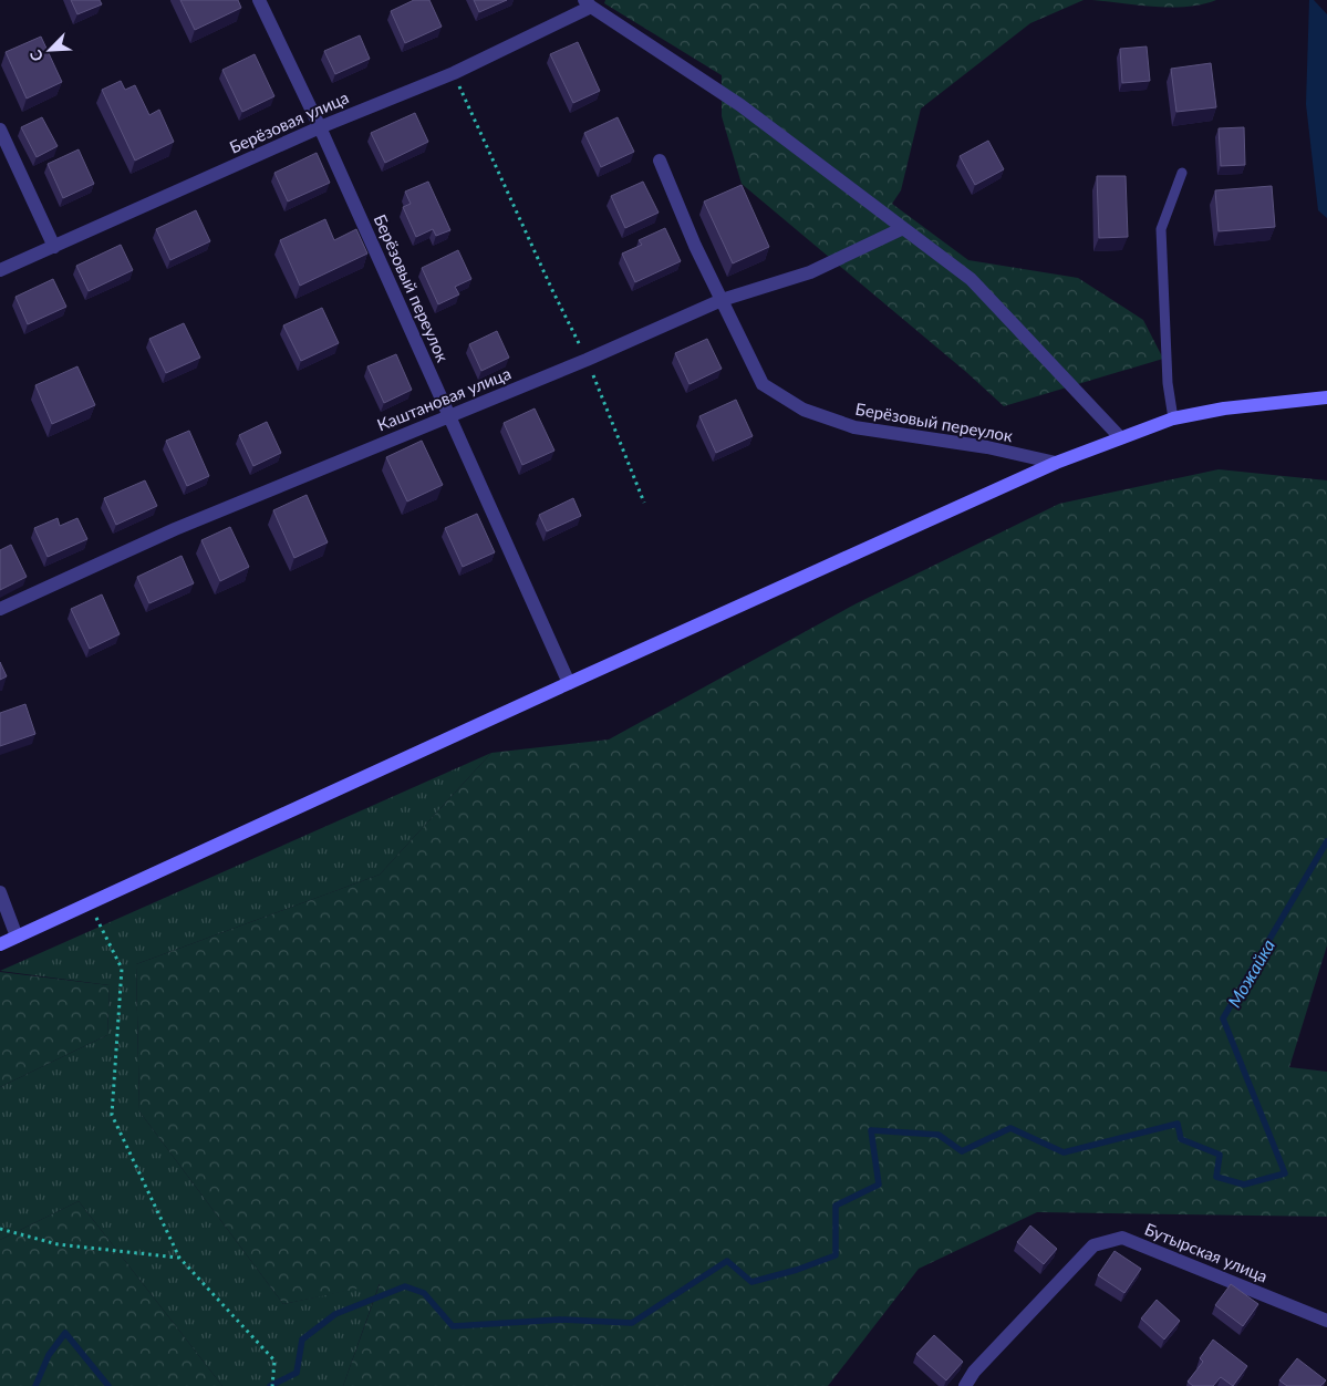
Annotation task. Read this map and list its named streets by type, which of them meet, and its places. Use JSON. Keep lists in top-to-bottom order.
{
  "streets": {
    "street": [
      "Берёзовая улица",
      "Берёзовый переулок",
      "Каштановая улица",
      "Бутырская улица"
    ]
  },
  "crossings": [
    ["Берёзовая улица", "Берёзовый переулок"],
    ["Берёзовый переулок", "Каштановая улица"]
  ],
  "water": ["Можайка"],
  "north": "bottom left"
}
